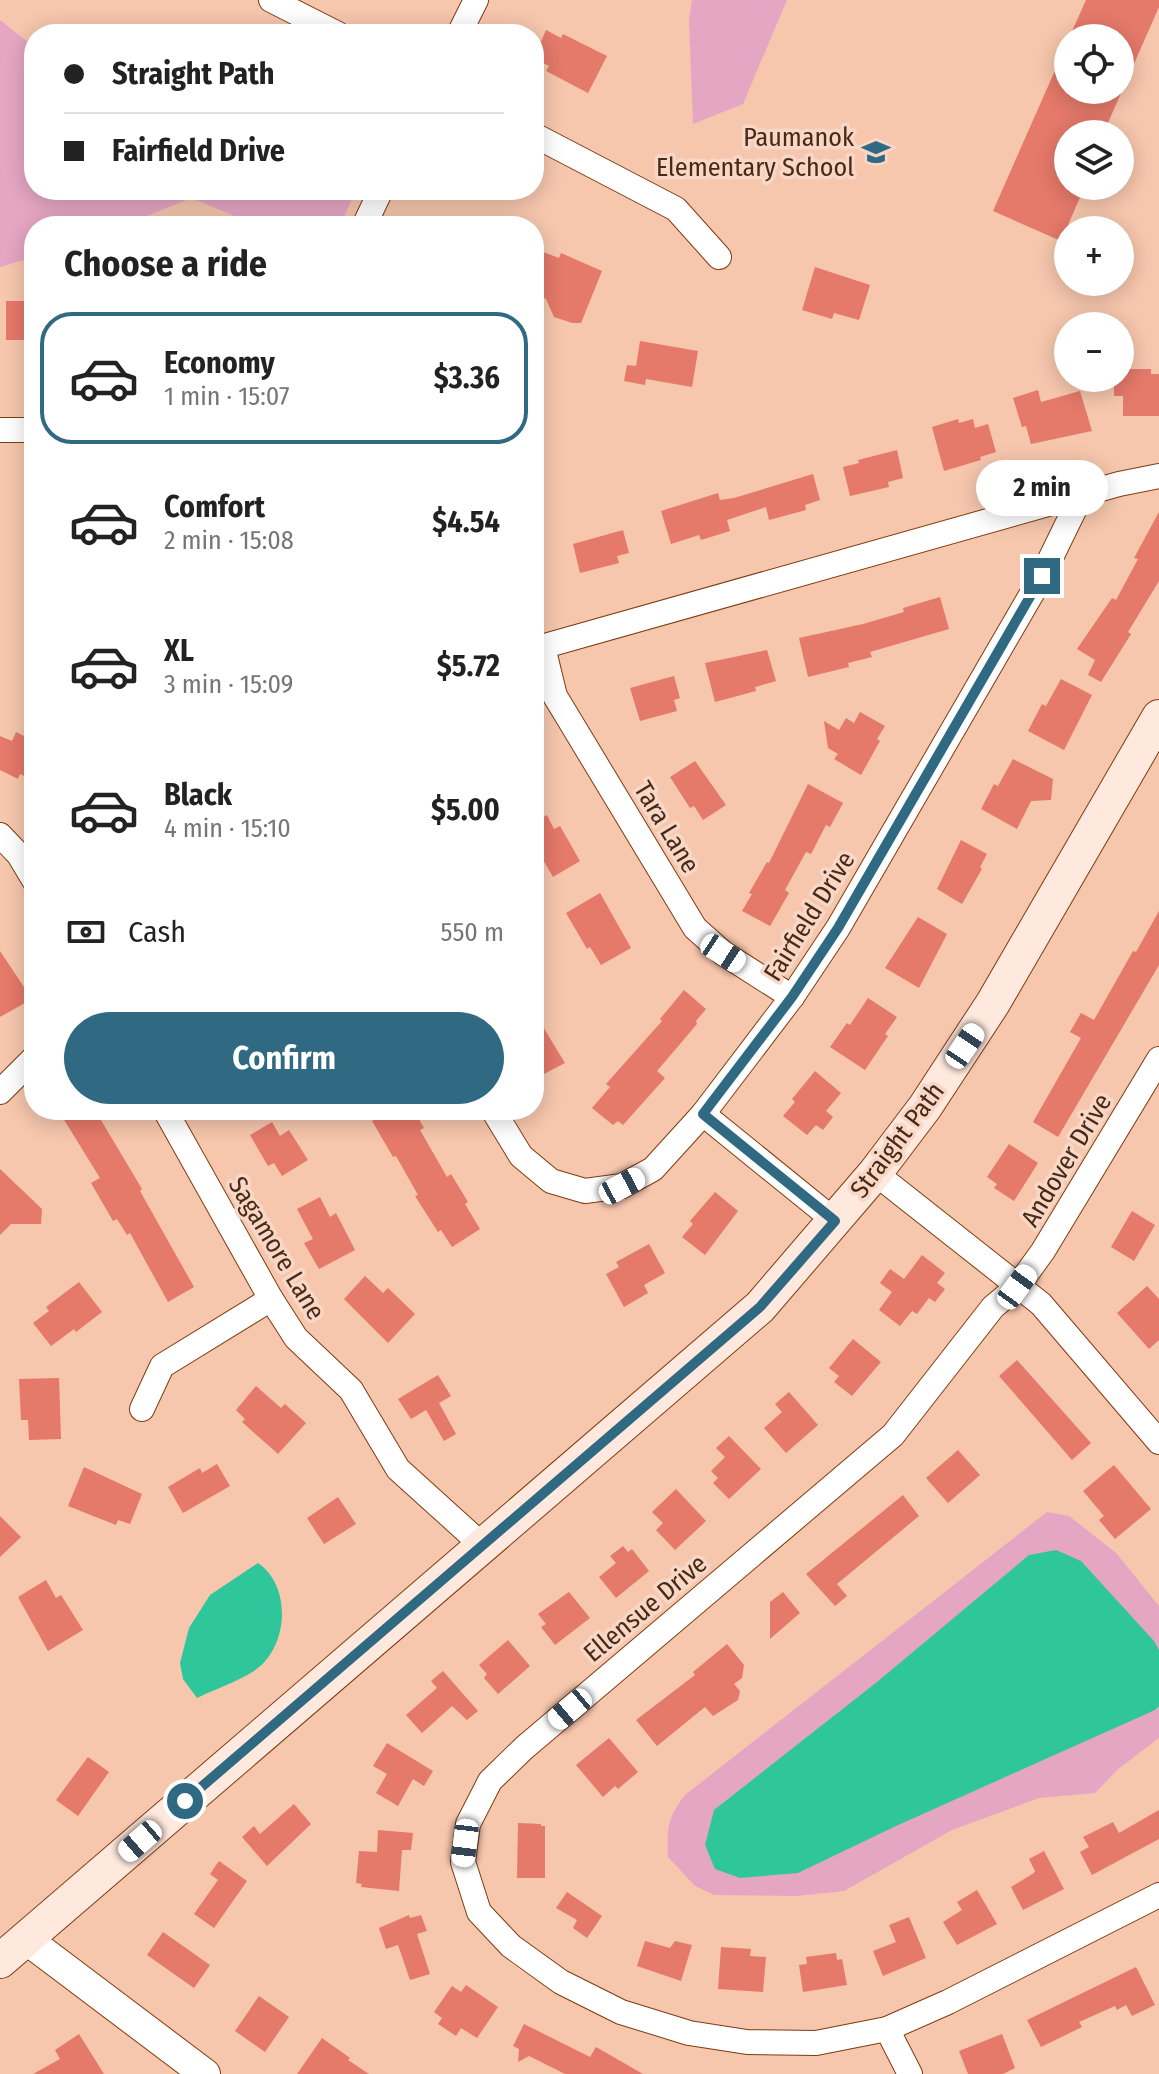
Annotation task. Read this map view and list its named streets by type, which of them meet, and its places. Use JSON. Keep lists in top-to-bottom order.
{
  "streets": {
    "main road": ["Straight Path"],
    "street": [
      "Tara Lane",
      "Fairfield Drive",
      "Andover Drive",
      "Sagamore Lane",
      "Ellensue Drive"
    ]
  },
  "crossings": [
    ["Tara Lane", "Fairfield Drive"],
    ["Straight Path", "Sagamore Lane"],
    ["Andover Drive", "Ellensue Drive"]
  ],
  "places": {
    "school or university": ["Paumanok Elementary School"]
  },
  "page": {
    "map_buttons": ["+", "−"],
    "banner": ["Straight Path", "Fairfield Drive"],
    "heading": "Choose a ride",
    "list": [
      {
        "name": "Economy",
        "note": "1 min · 15:07",
        "value": "$3.36"
      },
      {
        "name": "Comfort",
        "note": "2 min · 15:08",
        "value": "$4.54"
      },
      {
        "name": "XL",
        "note": "3 min · 15:09",
        "value": "$5.72"
      },
      {
        "name": "Black",
        "note": "4 min · 15:10",
        "value": "$5.00"
      }
    ],
    "bubble": "2 min",
    "pay": ["Cash", "550 m"],
    "buttons": "Confirm"
  }
}
